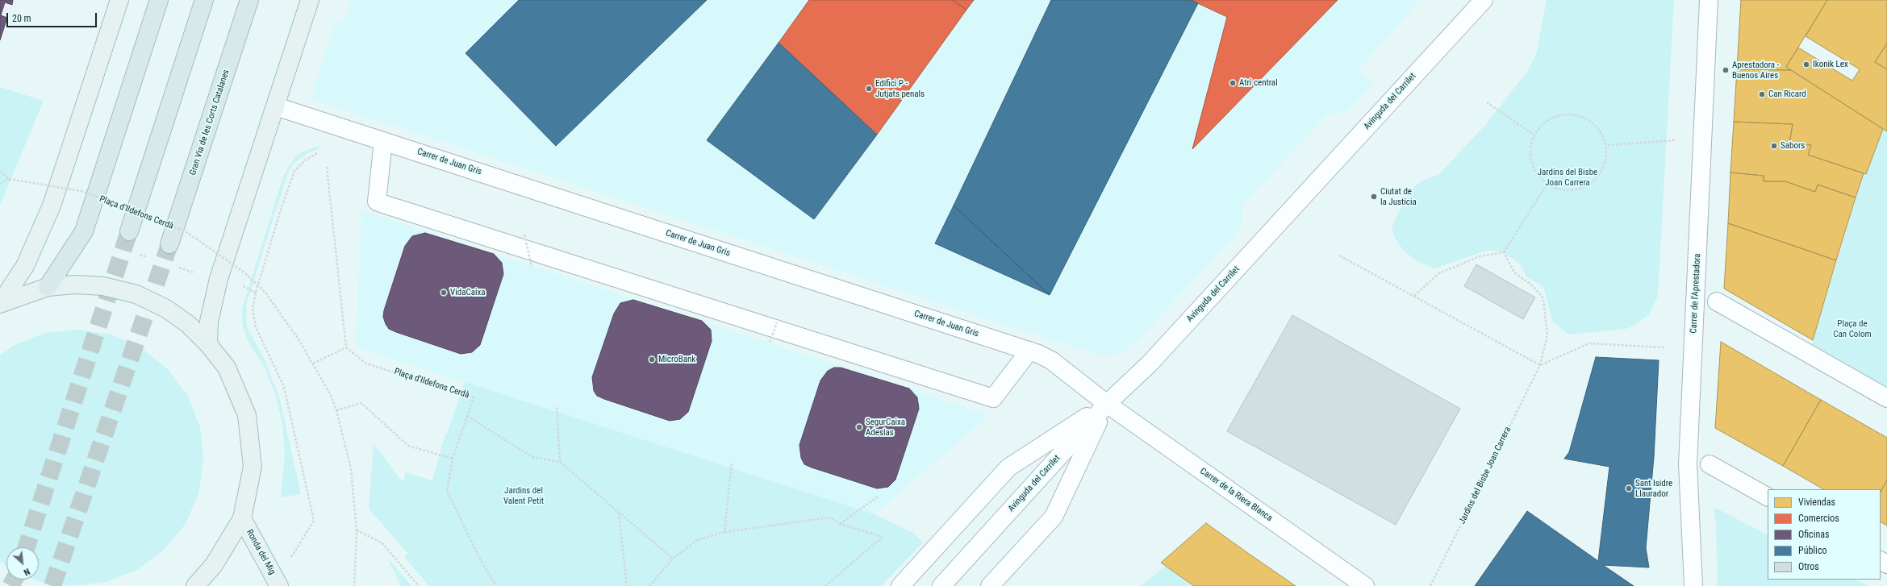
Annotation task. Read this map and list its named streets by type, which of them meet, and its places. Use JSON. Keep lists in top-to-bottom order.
{
  "streets": {
    "highway": ["Gran Via de les Corts Catalanes"],
    "main road": ["Ronda del Mig"],
    "street": [
      "Avinguda del Carrilet",
      "Carrer de Juan Gris",
      "Carrer de l'Aprestadora",
      "Carrer de la Riera Blanca"
    ],
    "path": ["Plaça d'Ildefons Cerdà", "Jardins del Bisbe Joan Carrera"]
  },
  "crossings": [
    ["Avinguda del Carrilet", "Carrer de Juan Gris"],
    ["Avinguda del Carrilet", "Carrer de la Riera Blanca"],
    ["Carrer de Juan Gris", "Carrer de la Riera Blanca"]
  ],
  "parks": ["Jardins del Bisbe Joan Carrera", "Plaça de Can Colom", "Jardins del Valent Petit"],
  "places": [
    "Ikonik Lex",
    "Aprestadora - Buenos Aires",
    "Atri central",
    "Edifici P - Jutjats penals",
    "Can Ricard",
    "Sabors",
    "Ciutat de la Justícia",
    "VidaCaixa",
    "MicroBank",
    "SegurCaixa Adeslas",
    "Sant Isidre Llaurador"
  ],
  "legend": [
    "Viviendas",
    "Comercios",
    "Oficinas",
    "Público",
    "Otros"
  ],
  "scale_bar": "20 m",
  "north": "bottom right"
}
